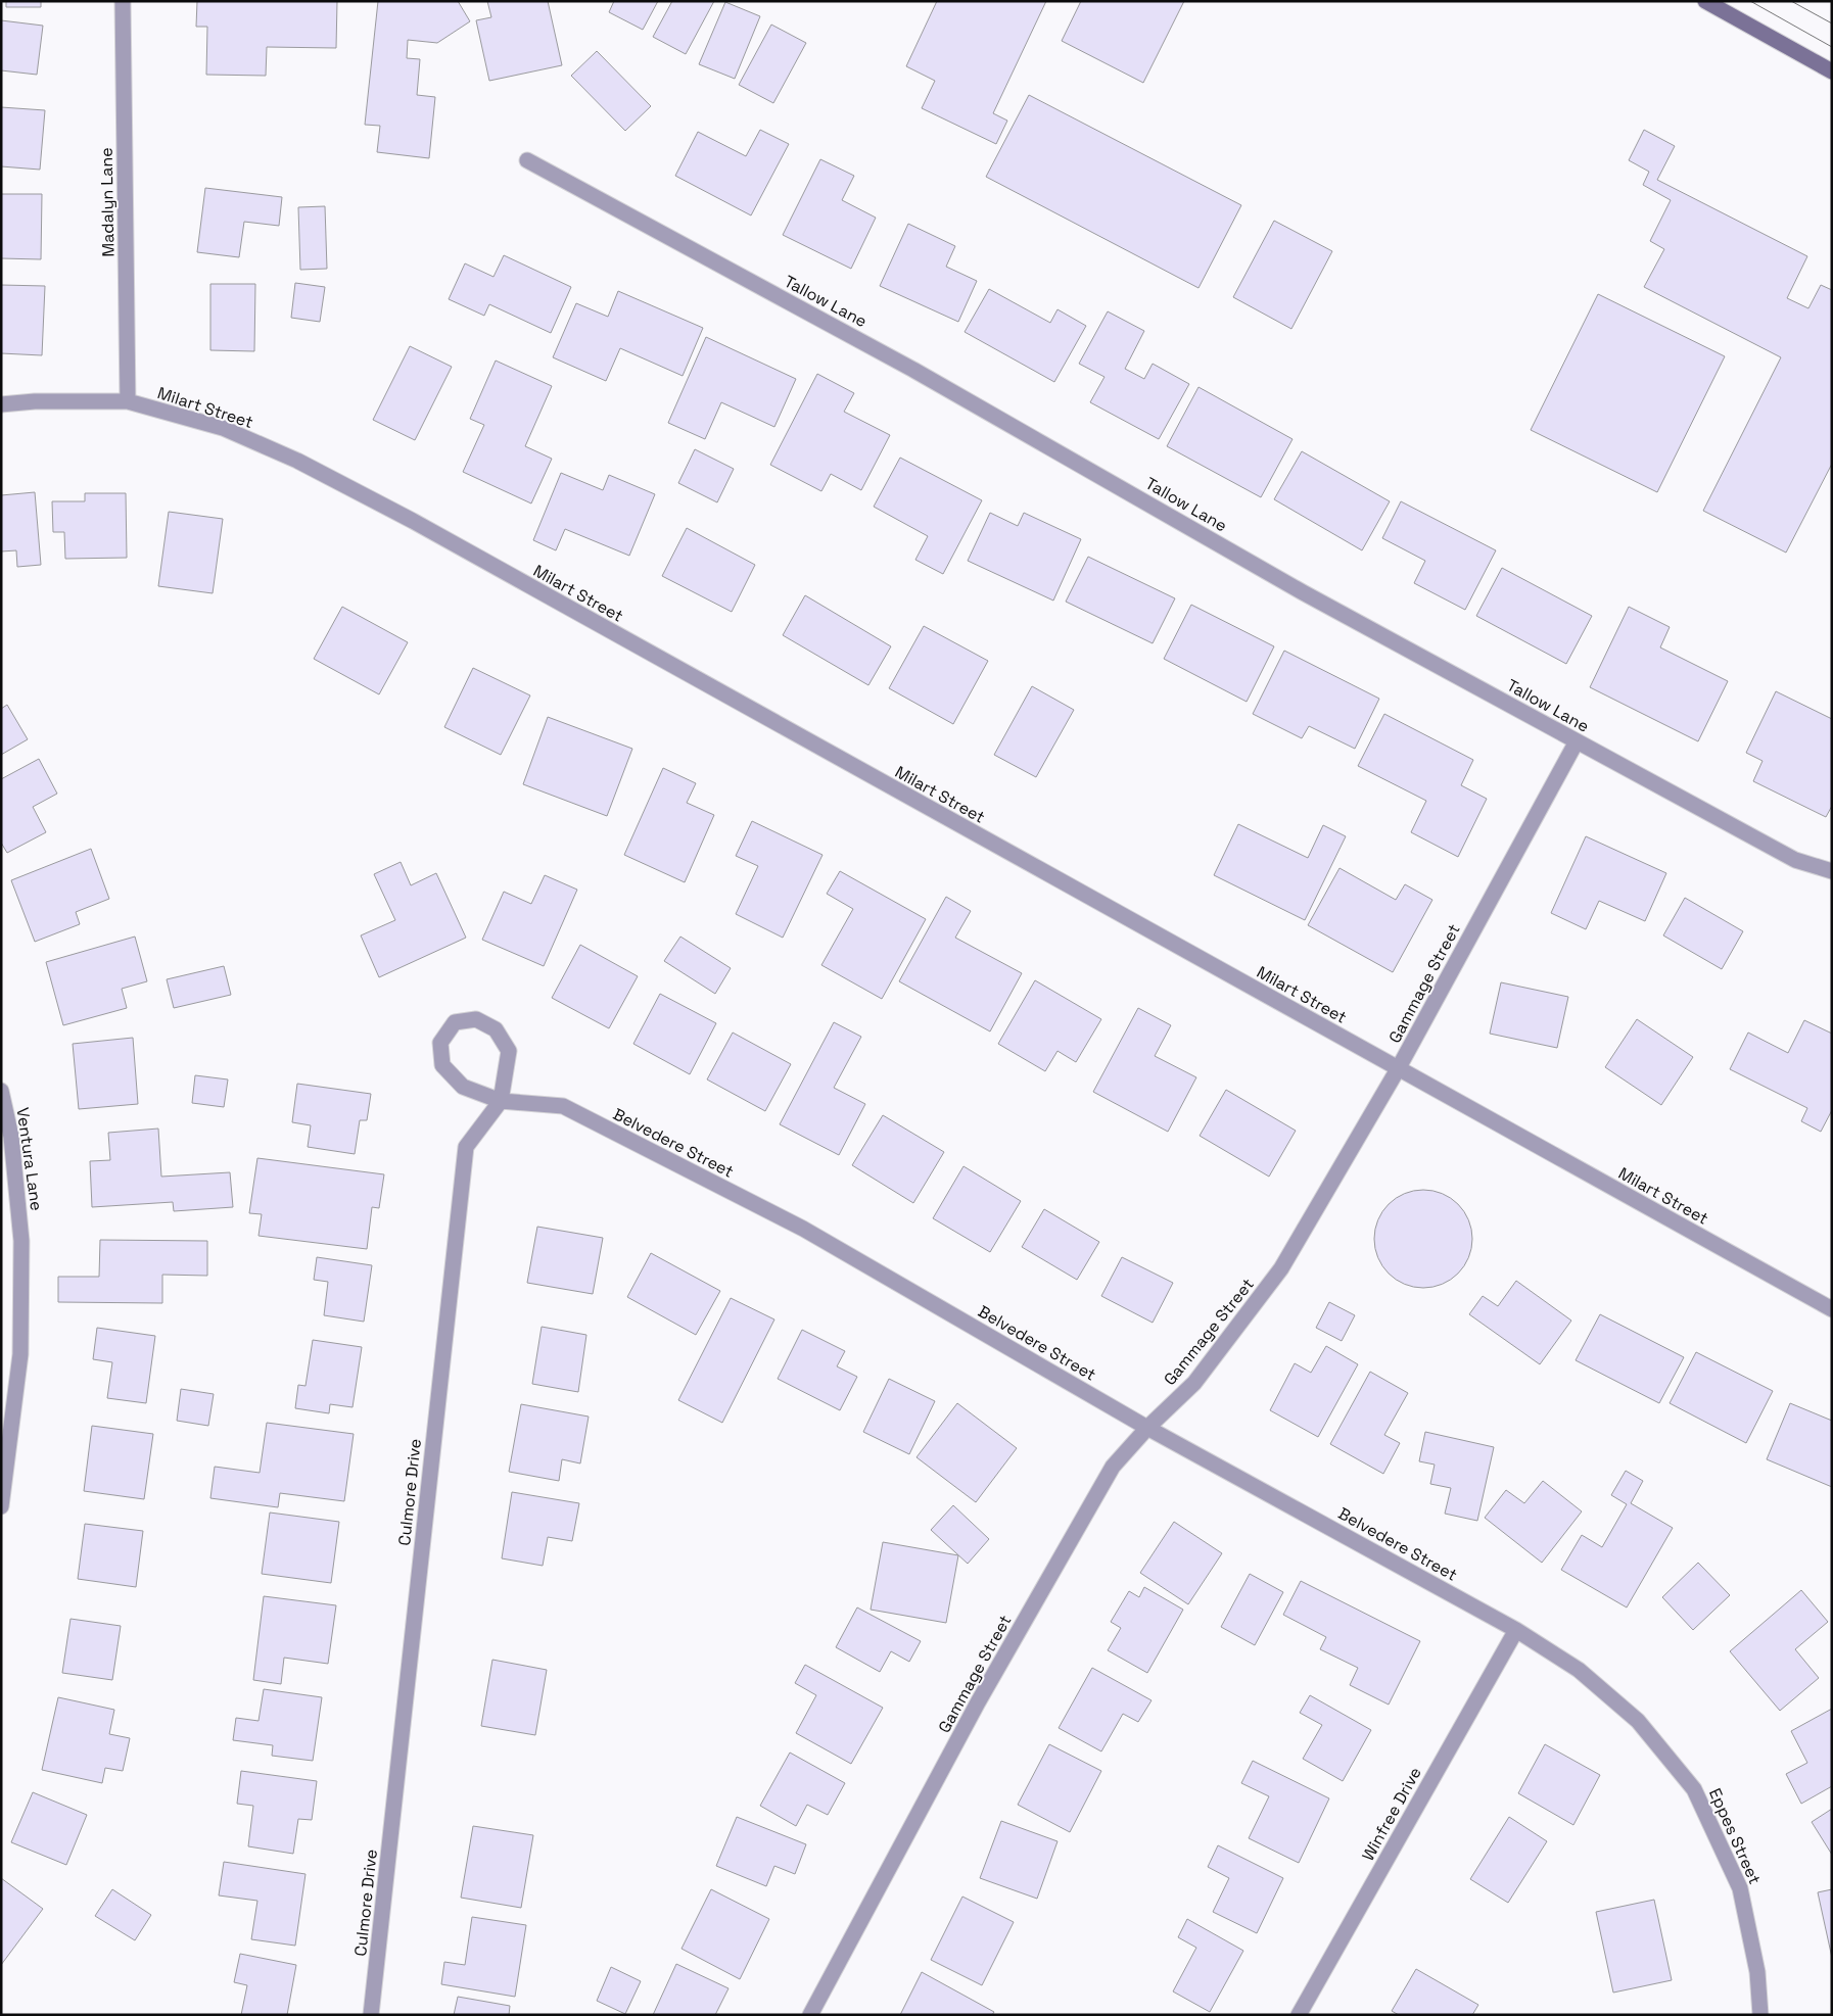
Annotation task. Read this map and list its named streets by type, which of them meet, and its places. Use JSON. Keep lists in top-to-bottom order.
{
  "streets": {
    "street": [
      "Madalyn Lane",
      "Tallow Lane",
      "Milart Street",
      "Gammage Street",
      "Belvedere Street",
      "Ventura Lane",
      "Culmore Drive",
      "Winfree Drive",
      "Eppes Street"
    ]
  },
  "crossings": [
    ["Madalyn Lane", "Milart Street"],
    ["Tallow Lane", "Gammage Street"],
    ["Milart Street", "Gammage Street"],
    ["Gammage Street", "Belvedere Street"],
    ["Belvedere Street", "Culmore Drive"],
    ["Belvedere Street", "Winfree Drive"],
    ["Belvedere Street", "Eppes Street"]
  ]
}
